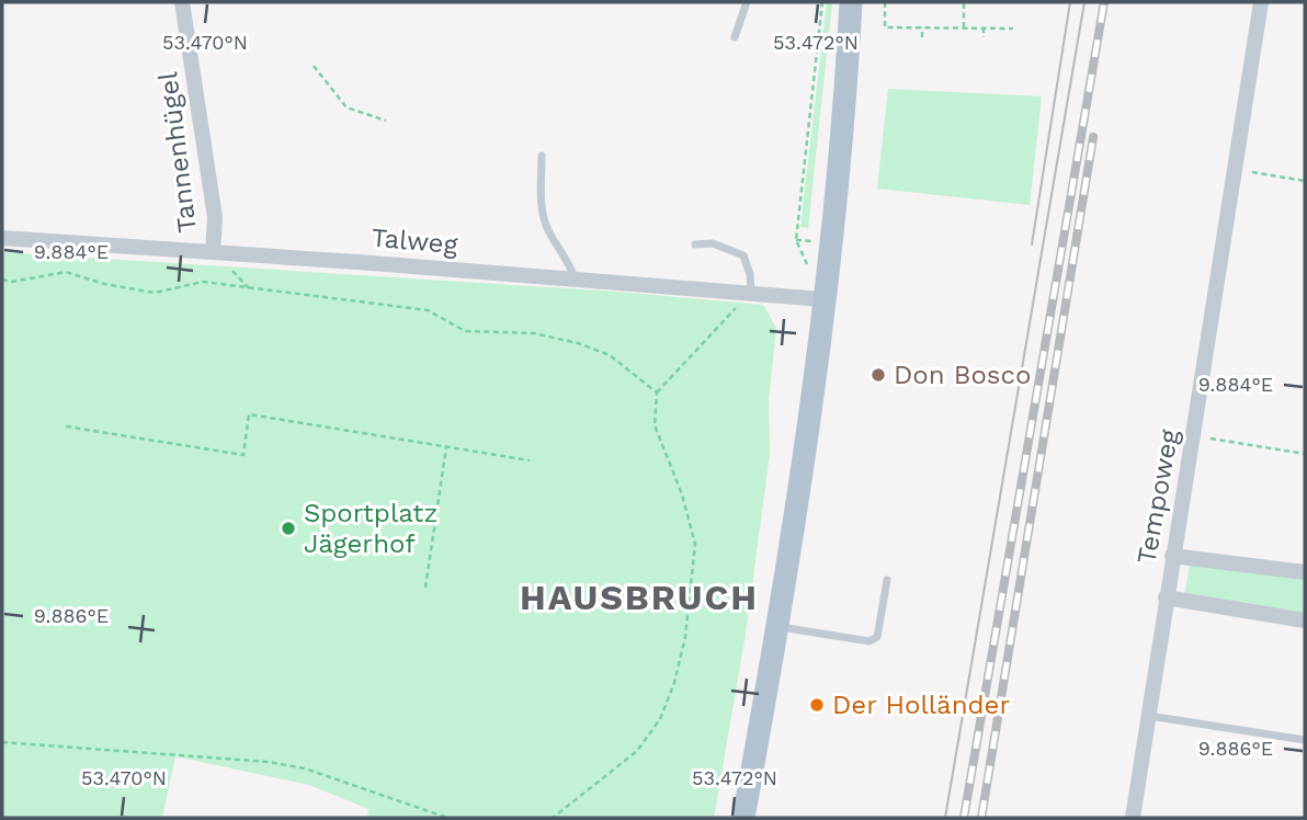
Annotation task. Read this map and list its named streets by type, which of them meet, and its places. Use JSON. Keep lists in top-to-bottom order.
{
  "streets": {
    "street": ["Tannenhügel", "Talweg", "Tempoweg"]
  },
  "crossings": [
    ["Tannenhügel", "Talweg"]
  ],
  "districts": ["HAUSBRUCH"],
  "places": ["Don Bosco", "Sportplatz Jägerhof", "Der Holländer"],
  "coordinates": [
    "53.470°N",
    "53.472°N",
    "9.884°E",
    "9.886°E"
  ]
}
